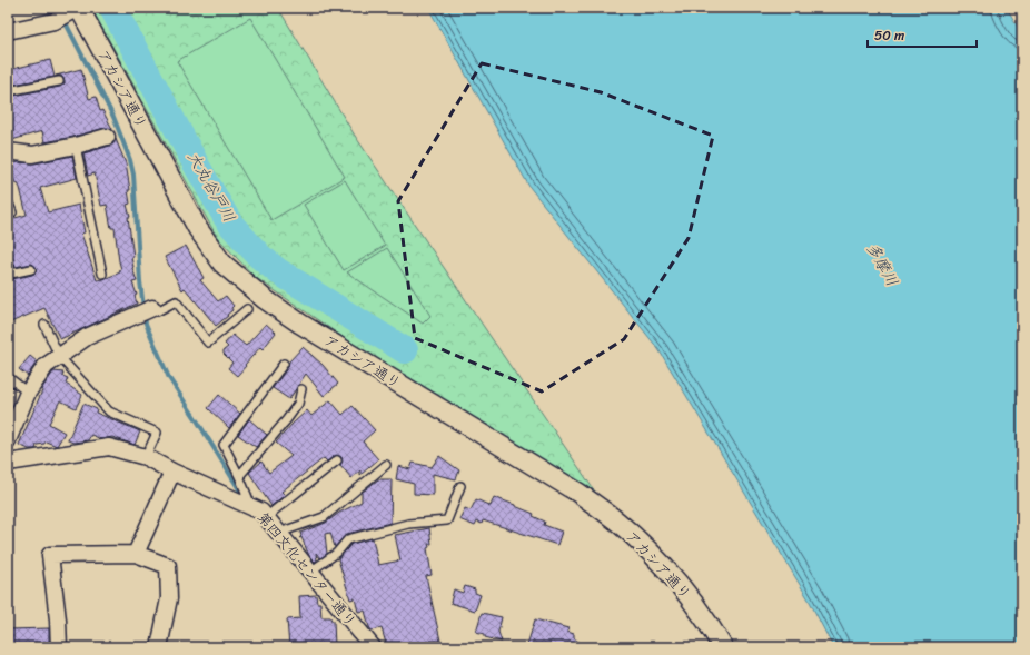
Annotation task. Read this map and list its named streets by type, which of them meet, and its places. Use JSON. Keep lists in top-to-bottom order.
{
  "streets": {
    "street": ["アカシア通り", "第四文化センター通り"]
  },
  "water": ["大丸谷戸川", "多摩川"],
  "scale_bar": "50 m"
}
